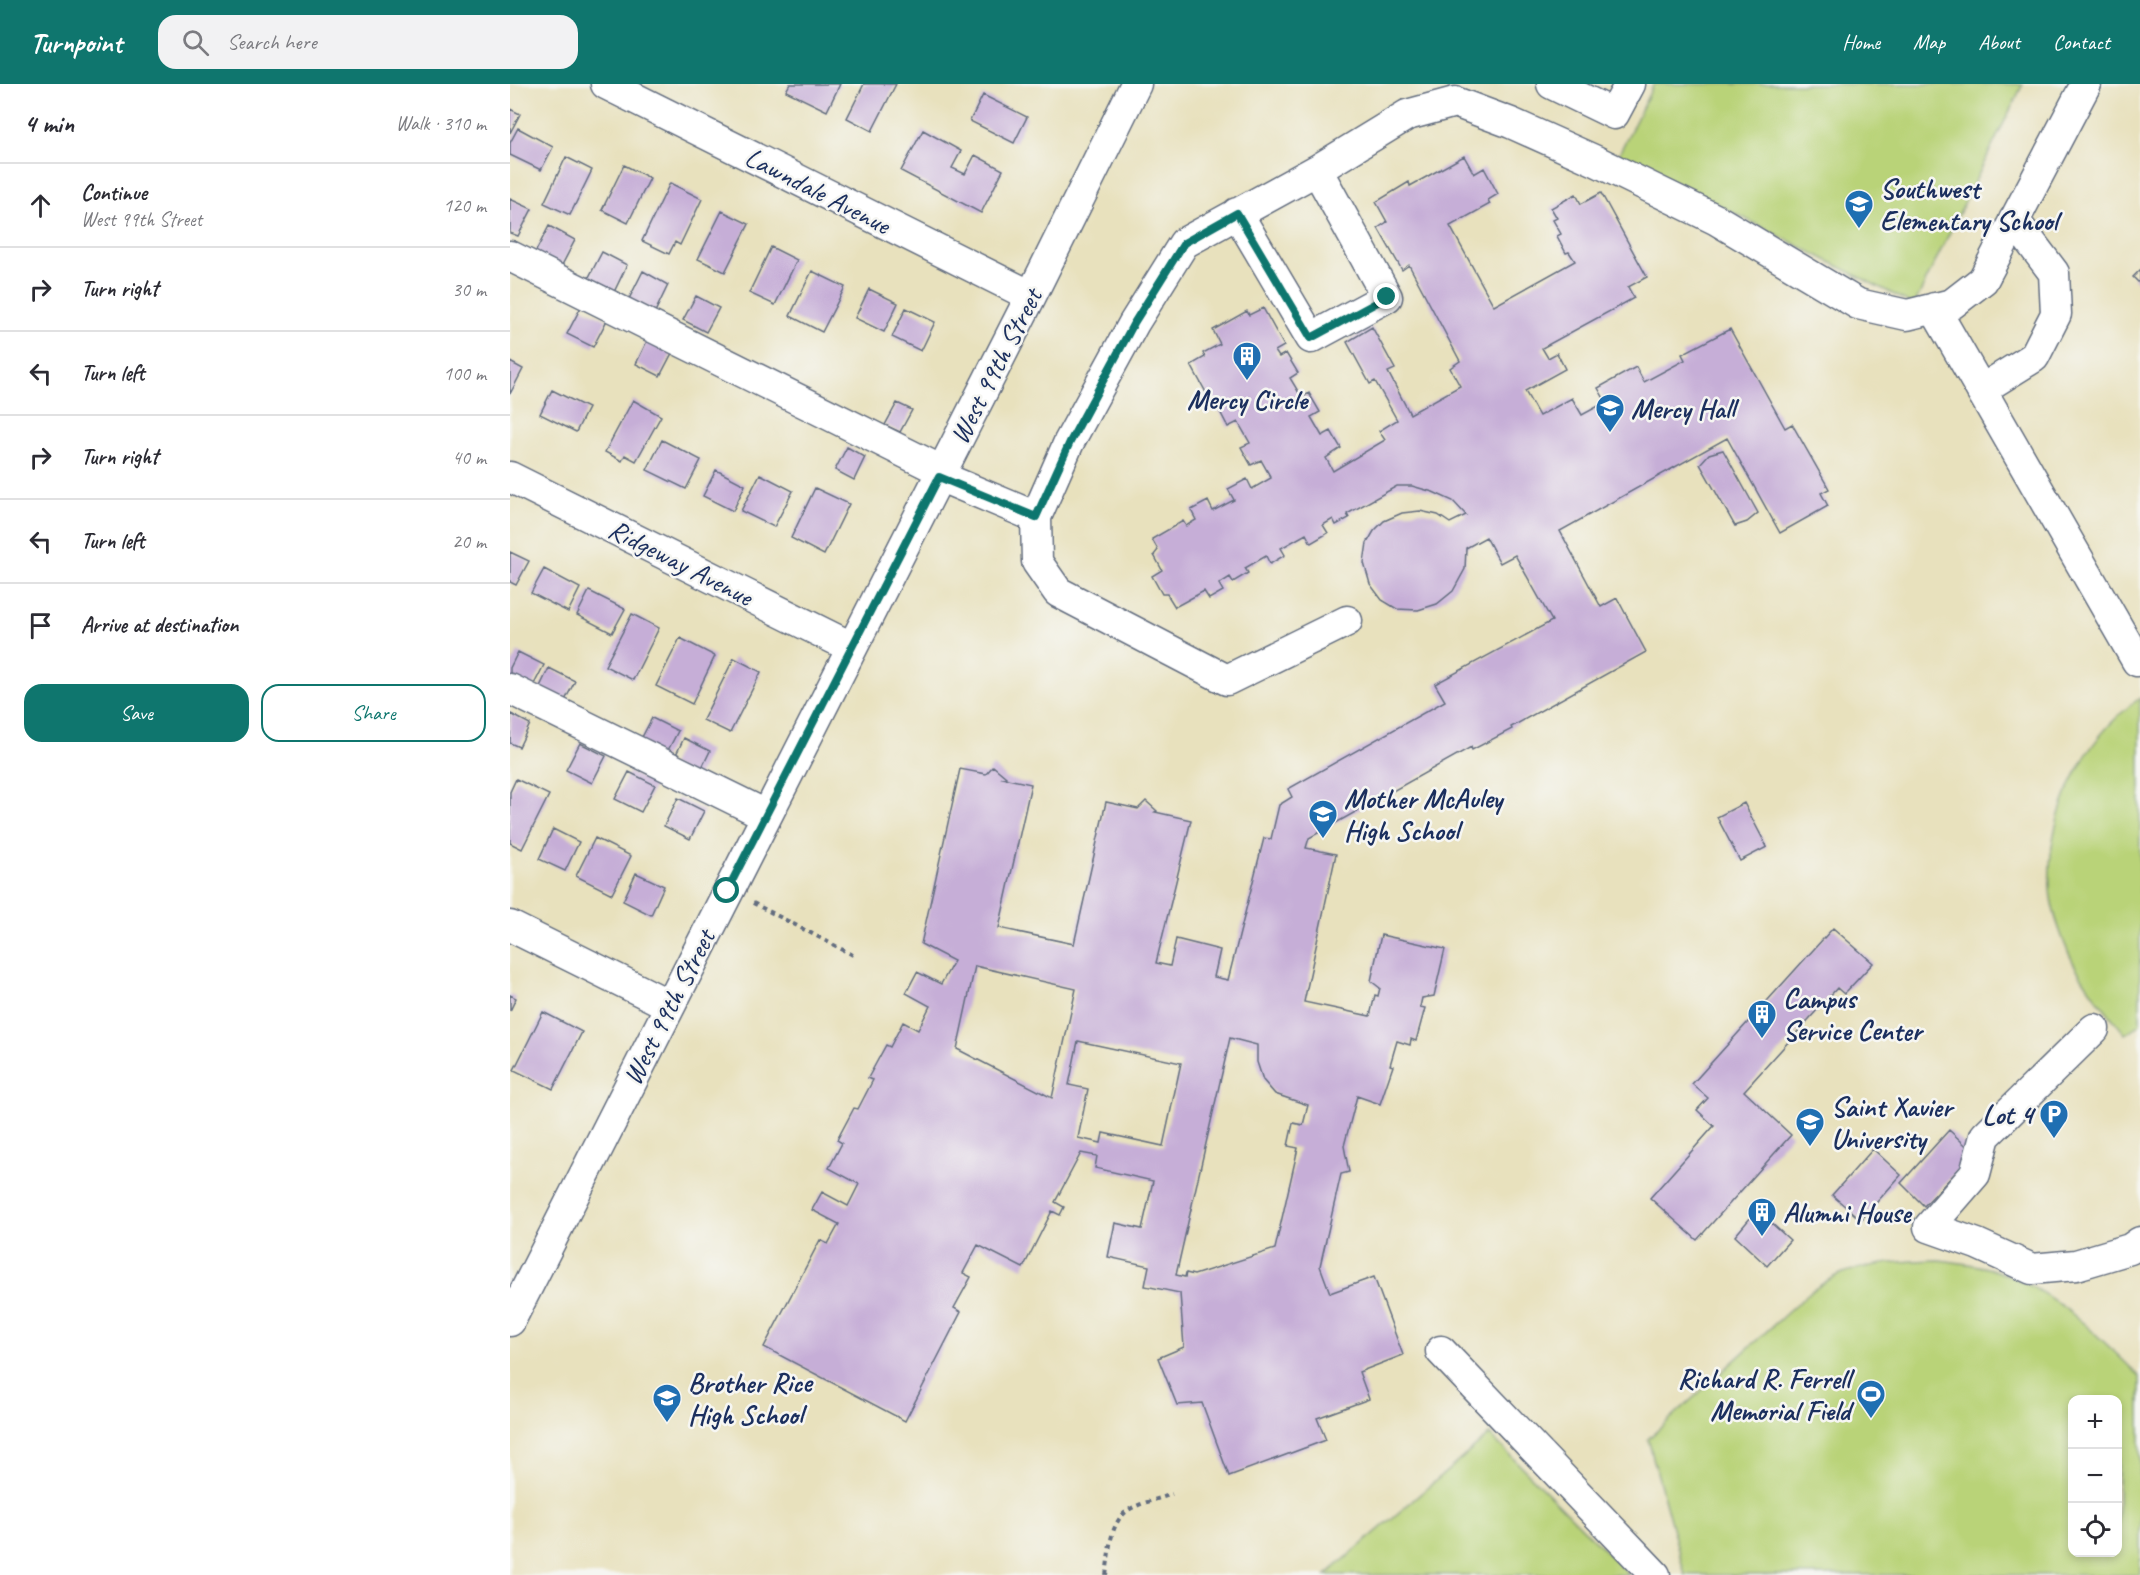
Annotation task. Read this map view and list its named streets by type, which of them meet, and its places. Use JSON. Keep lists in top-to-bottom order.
{
  "streets": {
    "street": ["Lawndale Avenue", "West 99th Street", "Ridgeway Avenue"]
  },
  "crossings": [
    ["Lawndale Avenue", "West 99th Street"],
    ["West 99th Street", "Ridgeway Avenue"]
  ],
  "places": {
    "school or university": [
      "Southwest Elementary School",
      "Mercy Hall",
      "Mother McAuley High School",
      "Saint Xavier University",
      "Brother Rice High School"
    ],
    "building": ["Mercy Circle", "Campus Service Center", "Alumni House"],
    "parking": ["Lot 4"],
    "sports": ["Richard R. Ferrell Memorial Field"]
  },
  "page": {
    "header": "Turnpoint",
    "search": "Search here",
    "nav": [
      "Home",
      "Map",
      "About",
      "Contact"
    ],
    "heading": ["4 min", "Walk · 310 m"],
    "list": [
      ["Continue", "West 99th Street", "120 m"],
      ["Turn right", "30 m"],
      ["Turn left", "100 m"],
      ["Turn right", "40 m"],
      ["Turn left", "20 m"],
      "Arrive at destination"
    ],
    "buttons": ["Save", "Share"],
    "map_buttons": ["+", "−"]
  }
}
